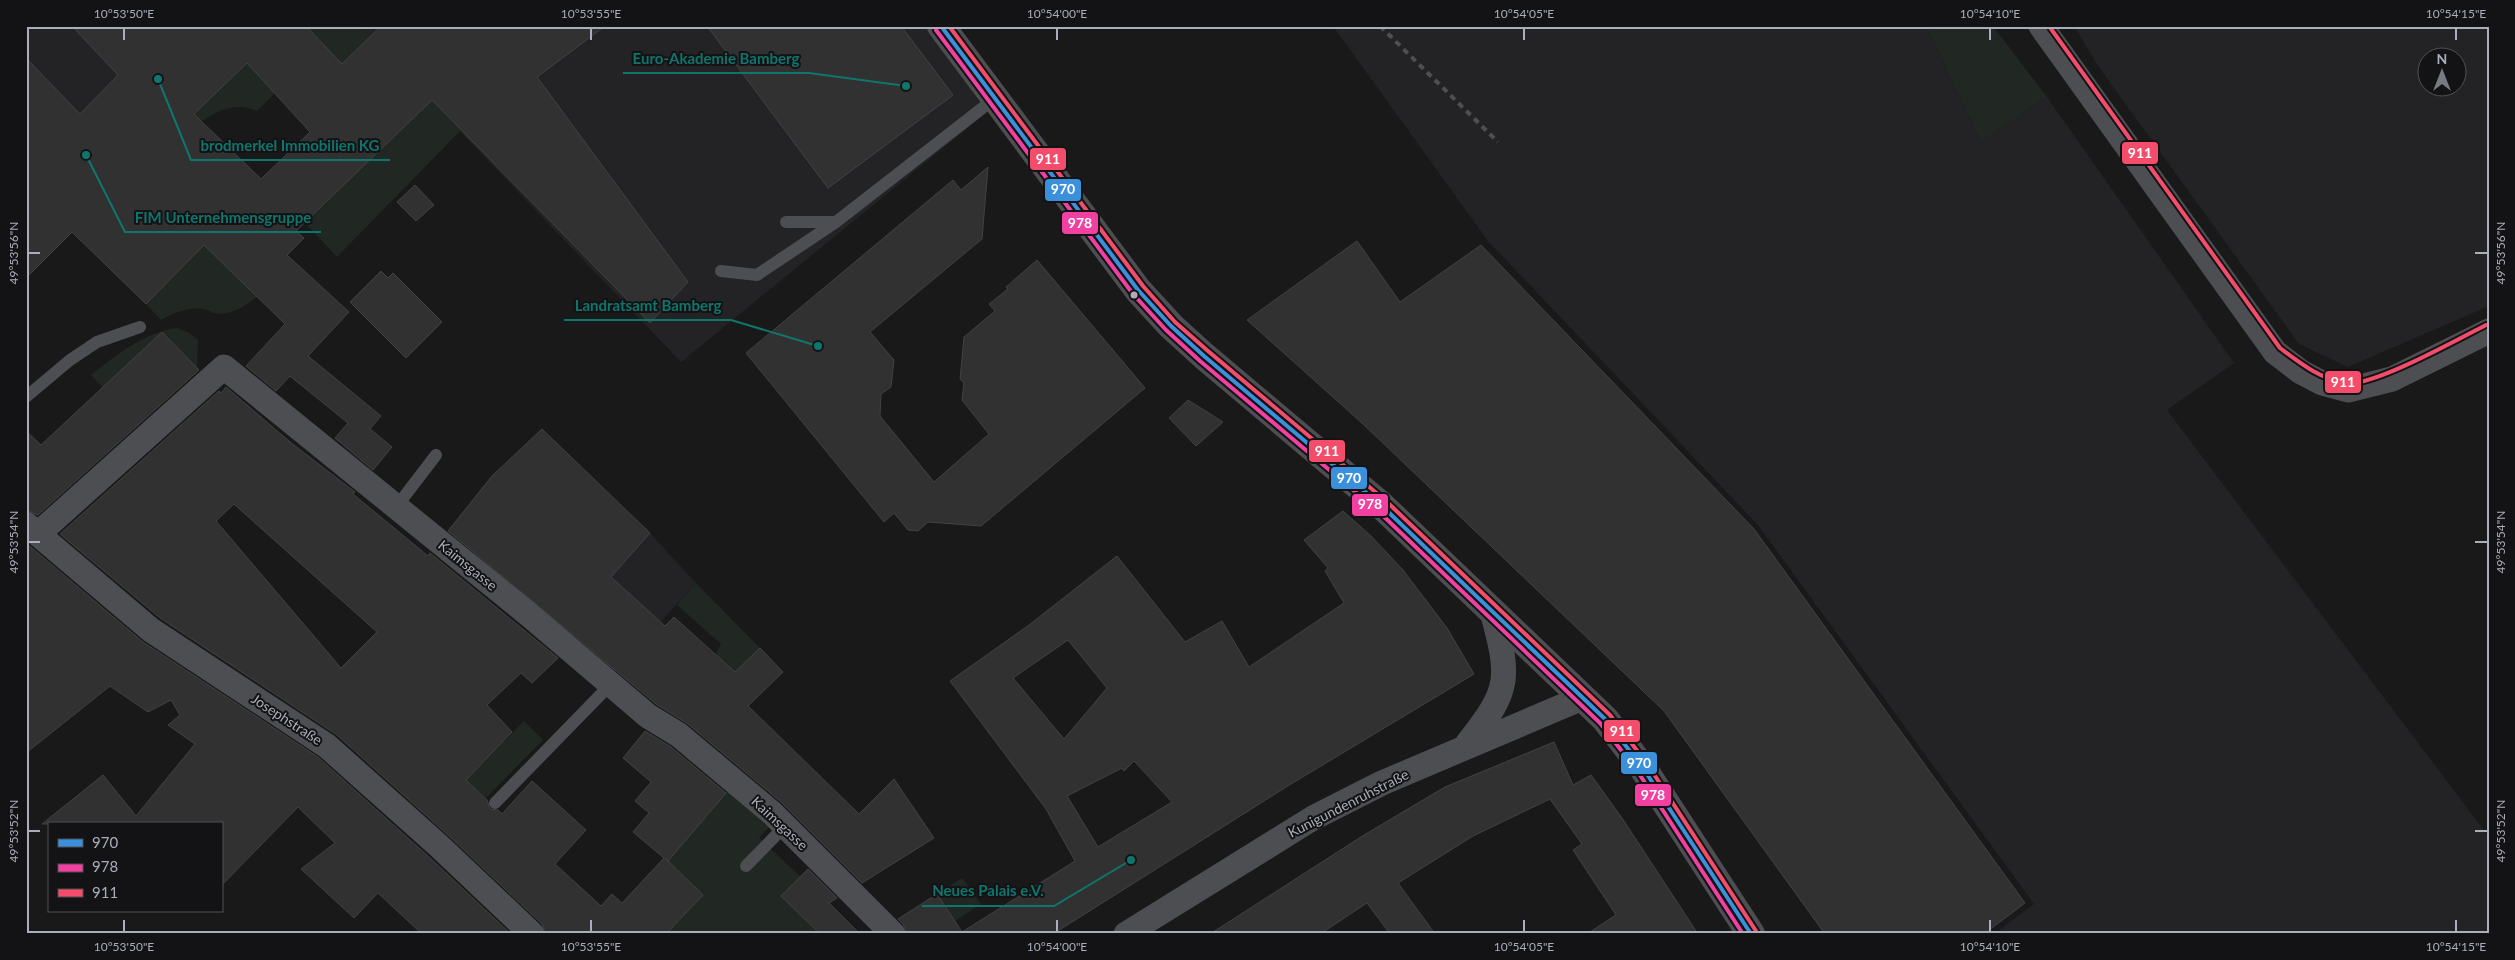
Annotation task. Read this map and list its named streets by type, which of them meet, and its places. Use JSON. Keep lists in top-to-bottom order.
{
  "streets": {
    "street": ["Kaimsgasse", "Josephstraße", "Kunigundenruhstraße"]
  },
  "crossings": [
    ["Kaimsgasse", "Josephstraße"]
  ],
  "places": [
    "brodmerkel Immobilien KG",
    "Euro-Akademie Bamberg",
    "FIM Unternehmensgruppe",
    "Landratsamt Bamberg",
    "Neues Palais e.V."
  ],
  "lines": ["transit line 970", "transit line 911", "transit line 978"],
  "legend": ["970", "978", "911"],
  "north": "top",
  "coordinates": [
    "10°53'50\"E",
    "10°53'55\"E",
    "10°54'00\"E",
    "10°54'05\"E",
    "10°54'10\"E",
    "10°54'15\"E",
    "49°53'56\"N",
    "49°53'54\"N",
    "49°53'52\"N"
  ]
}
